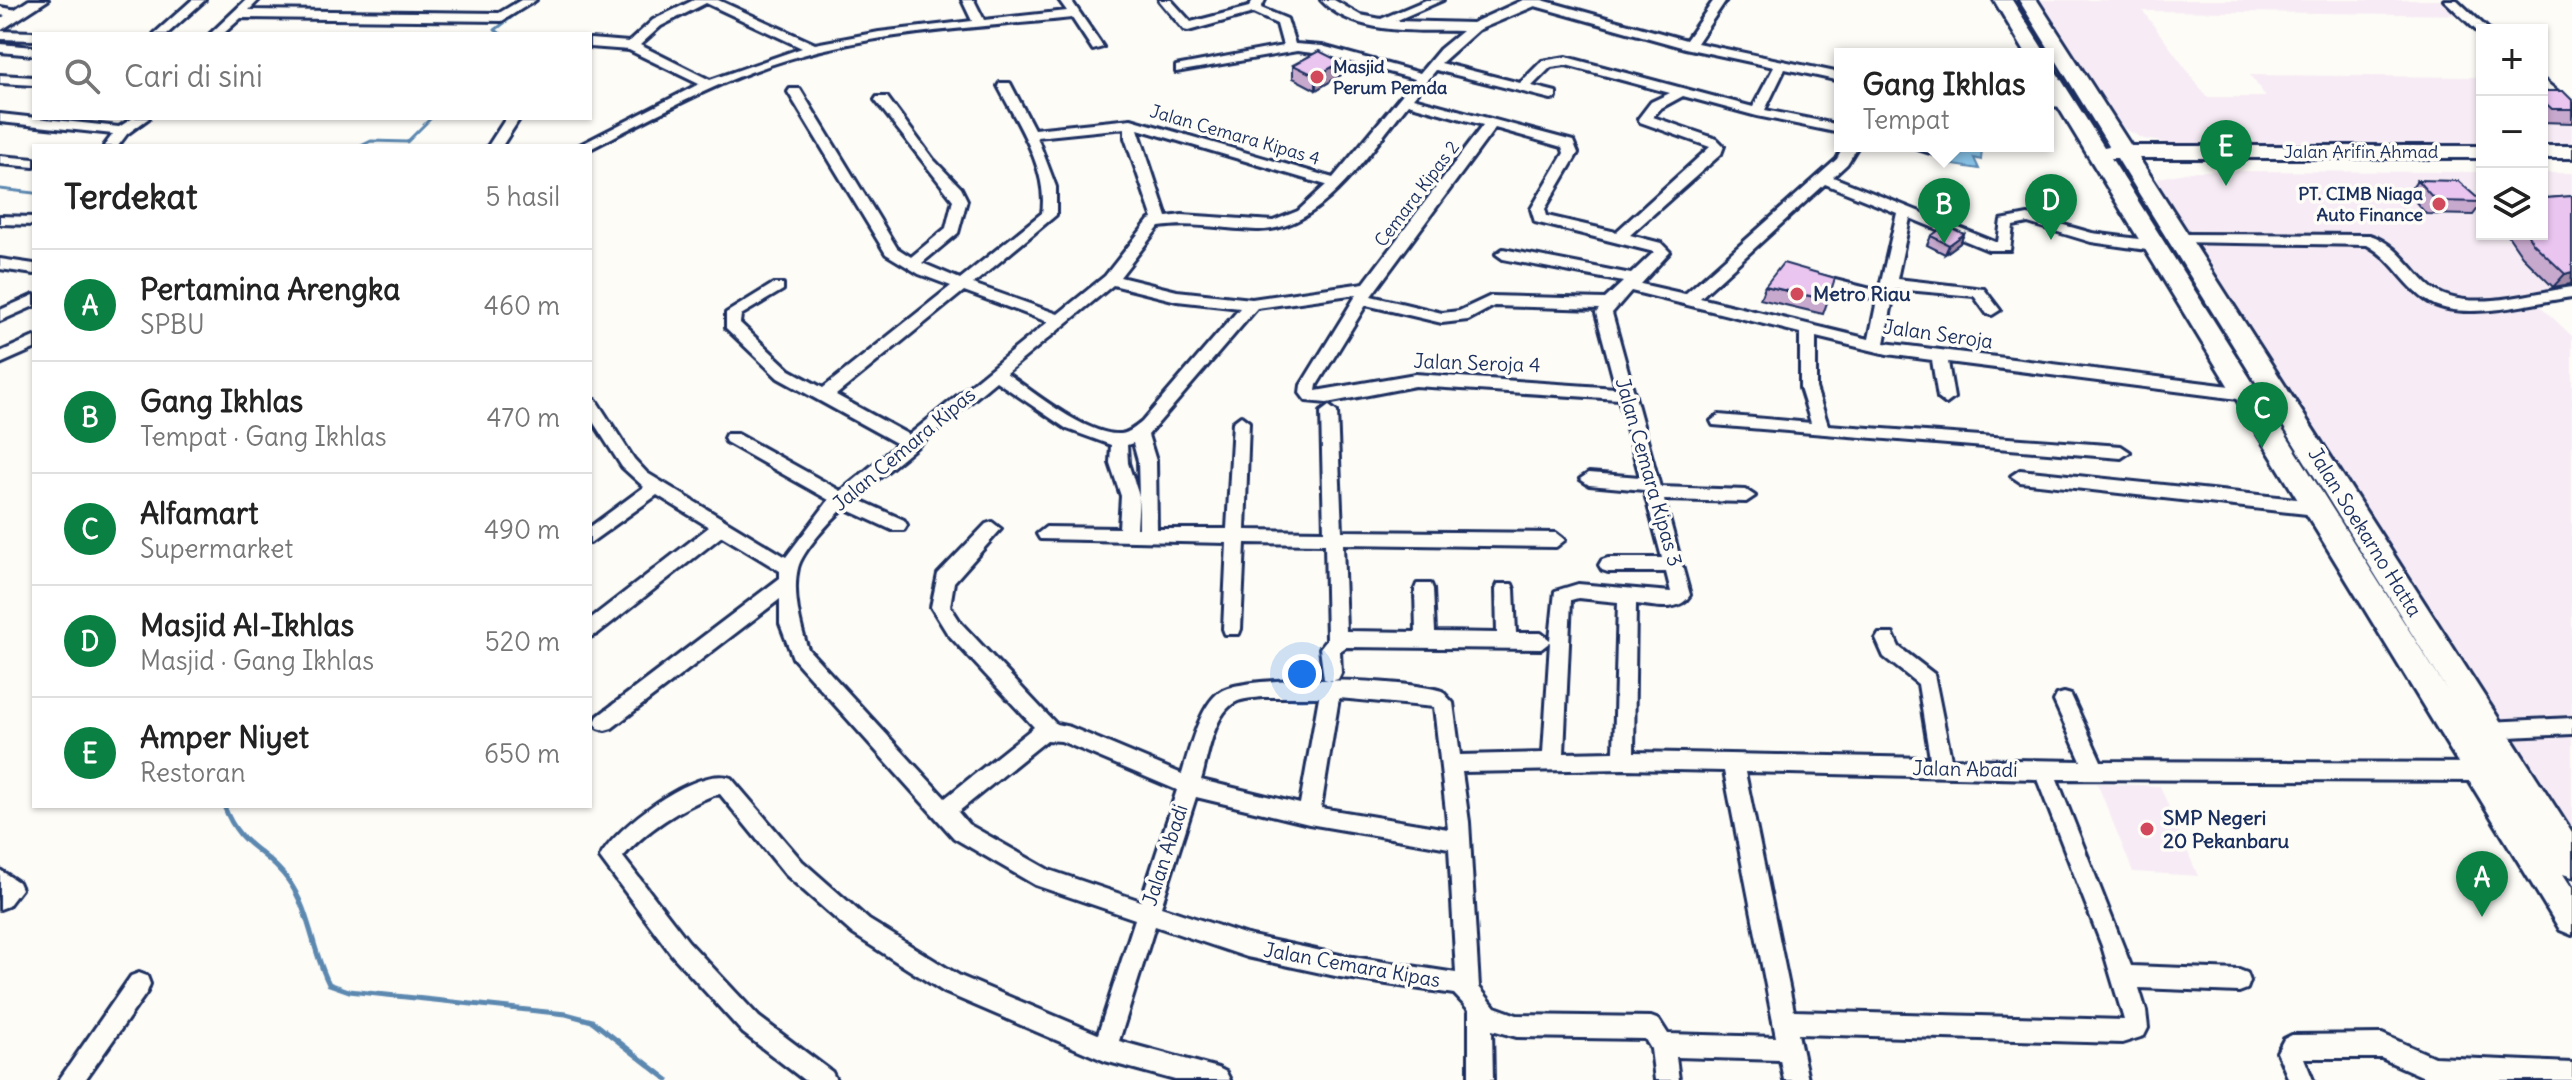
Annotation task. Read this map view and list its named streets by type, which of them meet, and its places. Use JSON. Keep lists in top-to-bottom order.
{
  "streets": {
    "main road": ["Jalan Arifin Ahmad", "Jalan Soekarno Hatta"],
    "street": [
      "Jalan Cemara Kipas 4",
      "Cemara Kipas 2",
      "Jalan Seroja",
      "Jalan Seroja 4",
      "Jalan Cemara Kipas",
      "Jalan Cemara Kipas 3",
      "Jalan Abadi"
    ]
  },
  "crossings": [
    ["Jalan Arifin Ahmad", "Jalan Soekarno Hatta"],
    ["Cemara Kipas 2", "Jalan Seroja 4"],
    ["Jalan Seroja", "Jalan Soekarno Hatta"],
    ["Jalan Seroja 4", "Jalan Cemara Kipas 3"],
    ["Jalan Cemara Kipas", "Jalan Abadi"],
    ["Jalan Cemara Kipas 3", "Jalan Abadi"],
    ["Jalan Soekarno Hatta", "Jalan Abadi"]
  ],
  "places": [
    "Masjid Perum Pemda",
    "PT. CIMB Niaga Auto Finance",
    "Metro Riau",
    "SMP Negeri 20 Pekanbaru"
  ],
  "page": {
    "map_buttons": ["+", "−"],
    "search": "Cari di sini",
    "popup": ["Gang Ikhlas", "Tempat"],
    "pins": [
      "E",
      "D",
      "B",
      "C",
      "A"
    ],
    "heading": ["Terdekat", "5 hasil"],
    "list": [
      {
        "mark": "A",
        "name": "Pertamina Arengka",
        "note": "SPBU",
        "value": "460 m"
      },
      {
        "mark": "B",
        "name": "Gang Ikhlas",
        "note": "Tempat · Gang Ikhlas",
        "value": "470 m"
      },
      {
        "mark": "C",
        "name": "Alfamart",
        "note": "Supermarket",
        "value": "490 m"
      },
      {
        "mark": "D",
        "name": "Masjid Al-Ikhlas",
        "note": "Masjid · Gang Ikhlas",
        "value": "520 m"
      },
      {
        "mark": "E",
        "name": "Amper Niyet",
        "note": "Restoran",
        "value": "650 m"
      }
    ]
  }
}
